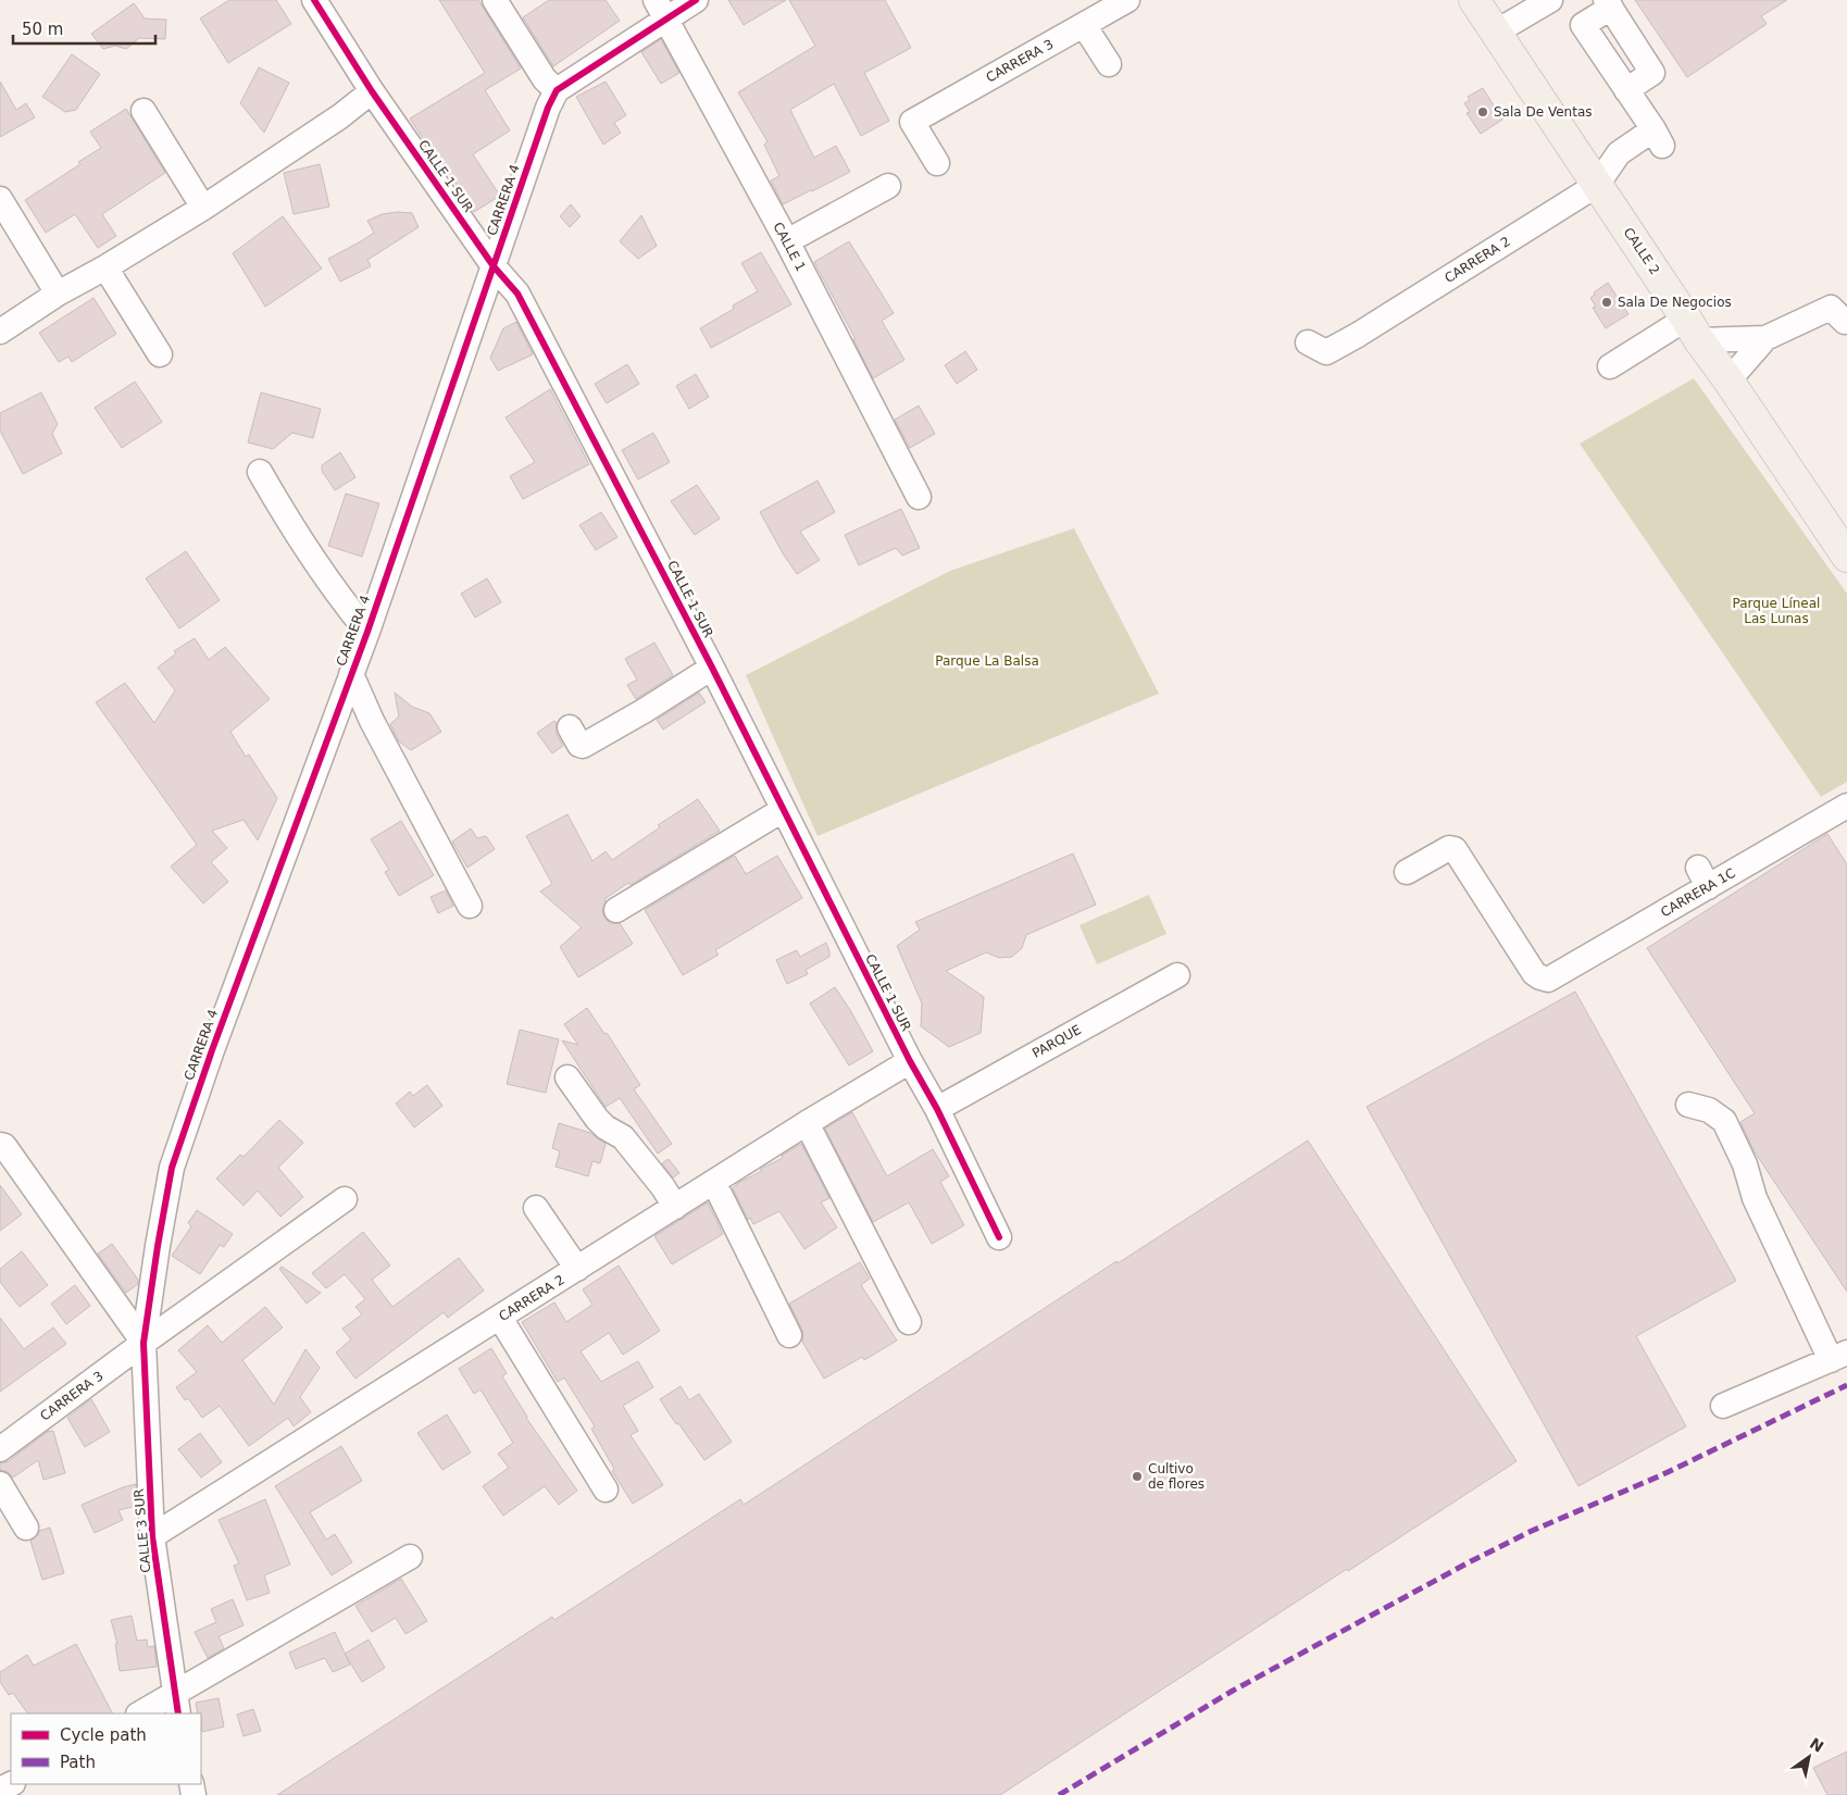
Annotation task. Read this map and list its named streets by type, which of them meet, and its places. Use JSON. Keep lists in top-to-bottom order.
{
  "streets": {
    "main road": ["CALLE 2"],
    "street": [
      "CARRERA 3",
      "CALLE 1 SUR",
      "CARRERA 4",
      "CALLE 1",
      "CARRERA 2",
      "CARRERA 1C",
      "PARQUE",
      "CALLE 3 SUR"
    ]
  },
  "crossings": [
    ["CARRERA 3", "CARRERA 4"],
    ["CARRERA 3", "CALLE 3 SUR"],
    ["CALLE 1 SUR", "CARRERA 4"],
    ["CALLE 1 SUR", "CARRERA 2"],
    ["CALLE 1 SUR", "PARQUE"],
    ["CARRERA 4", "CALLE 3 SUR"],
    ["CALLE 2", "CARRERA 2"],
    ["CARRERA 2", "CALLE 3 SUR"]
  ],
  "parks": ["Parque Líneal Las Lunas", "Parque La Balsa"],
  "places": ["Sala De Ventas", "Sala De Negocios", "Cultivo de flores"],
  "legend": ["Cycle path", "Path"],
  "scale_bar": "50 m",
  "north": "top right"
}
